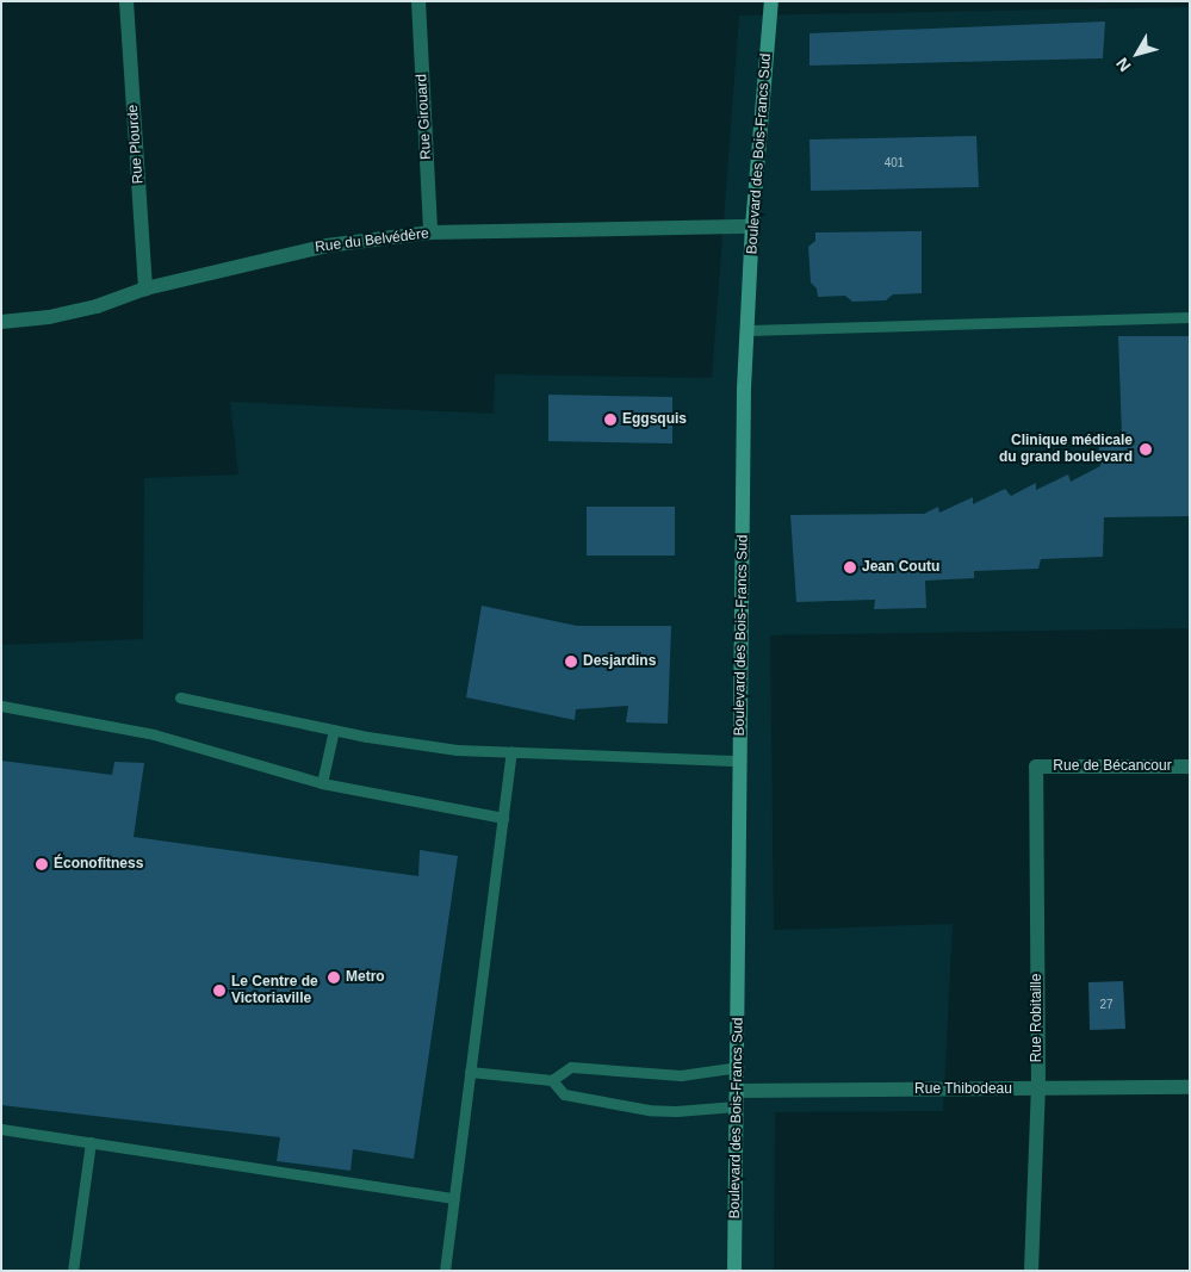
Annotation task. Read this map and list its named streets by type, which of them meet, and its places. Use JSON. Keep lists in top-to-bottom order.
{
  "streets": {
    "street": [
      "Rue Girouard",
      "Rue Plourde",
      "Boulevard des Bois-Francs Sud",
      "Rue du Belvédère",
      "Rue de Bécancour",
      "Rue Robitaille",
      "Rue Thibodeau"
    ]
  },
  "crossings": [
    ["Rue Girouard", "Rue du Belvédère"],
    ["Rue Plourde", "Rue du Belvédère"],
    ["Boulevard des Bois-Francs Sud", "Rue du Belvédère"],
    ["Boulevard des Bois-Francs Sud", "Rue Thibodeau"],
    ["Rue de Bécancour", "Rue Robitaille"],
    ["Rue Robitaille", "Rue Thibodeau"]
  ],
  "places": [
    "Eggsquis",
    "Clinique médicale du grand boulevard",
    "Jean Coutu",
    "Desjardins",
    "Éconofitness",
    "Metro",
    "Le Centre de Victoriaville"
  ],
  "house_numbers": ["401", "27"],
  "north": "bottom left"
}
